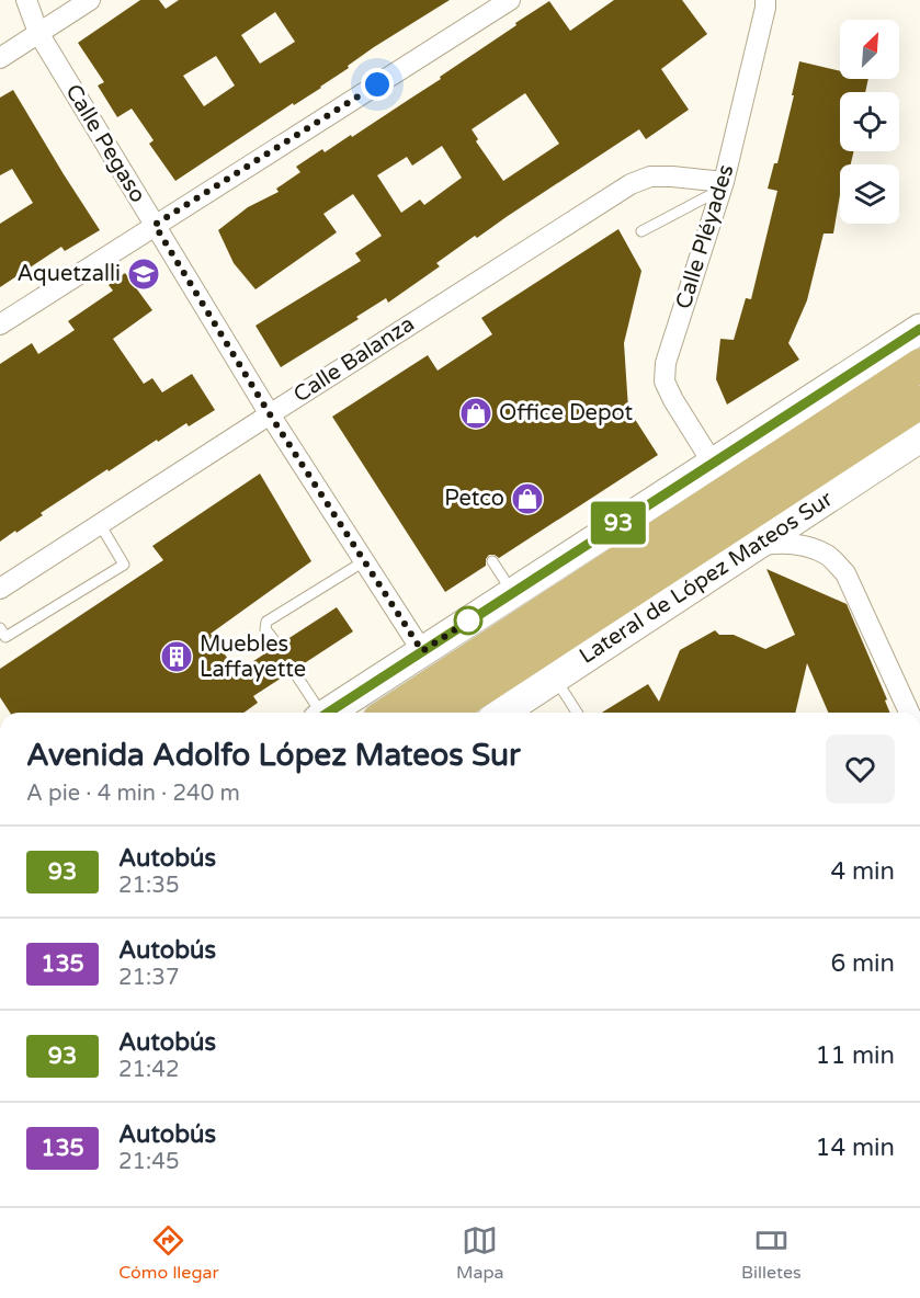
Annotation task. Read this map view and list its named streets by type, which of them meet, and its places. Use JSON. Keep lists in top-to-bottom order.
{
  "streets": {
    "main road": ["Lateral de López Mateos Sur"],
    "street": ["Calle Pegaso", "Calle Pléyades", "Calle Balanza"]
  },
  "crossings": [
    ["Calle Pegaso", "Calle Balanza"],
    ["Calle Pléyades", "Calle Balanza"]
  ],
  "places": {
    "school or university": ["Aquetzalli"],
    "shop": ["Office Depot", "Petco"],
    "building": ["Muebles Laffayette"]
  },
  "lines": ["bus line 93"],
  "north": "top right",
  "page": {
    "on_map": "93",
    "heading": ["Avenida Adolfo López Mateos Sur", "A pie · 4 min · 240 m"],
    "list": [
      {
        "mark": "93",
        "name": "Autobús",
        "note": "21:35",
        "value": "4 min"
      },
      {
        "mark": "135",
        "name": "Autobús",
        "note": "21:37",
        "value": "6 min"
      },
      {
        "mark": "93",
        "name": "Autobús",
        "note": "21:42",
        "value": "11 min"
      },
      {
        "mark": "135",
        "name": "Autobús",
        "note": "21:45",
        "value": "14 min"
      }
    ],
    "tabs": ["Cómo llegar", "Mapa", "Billetes"]
  }
}
